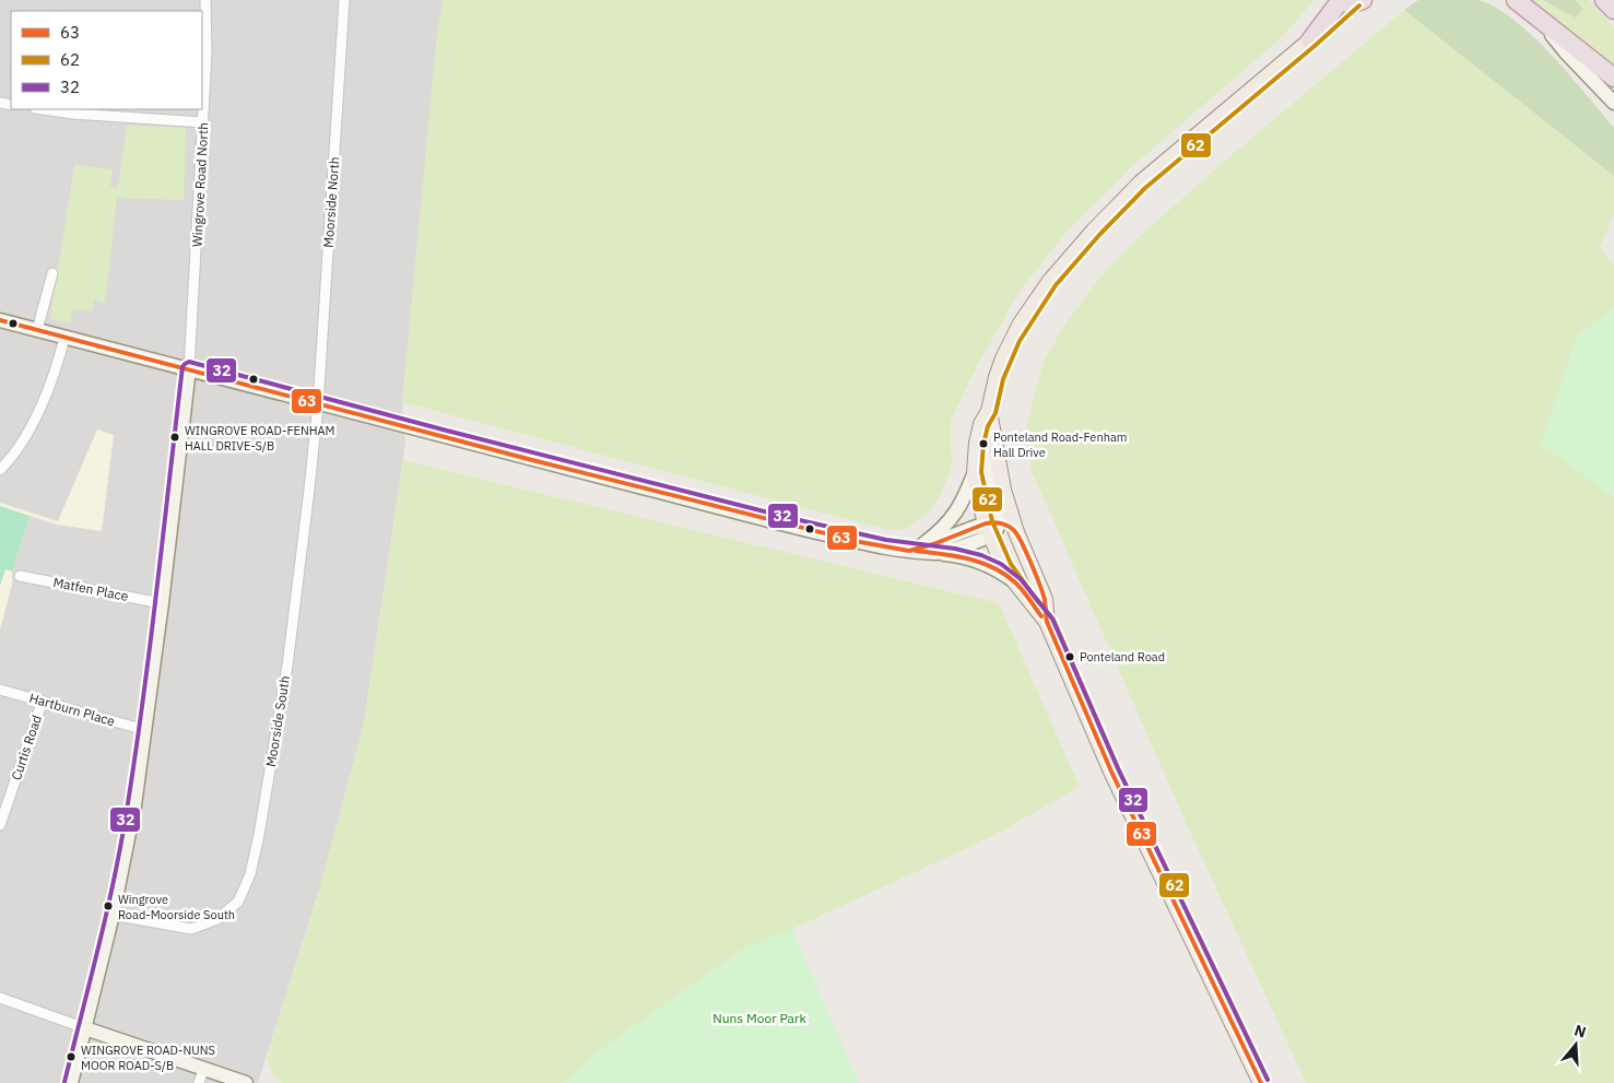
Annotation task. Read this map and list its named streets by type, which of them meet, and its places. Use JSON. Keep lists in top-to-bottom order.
{
  "streets": {
    "street": [
      "Wingrove Road North",
      "Moorside North",
      "Matfen Place",
      "Hartburn Place",
      "Moorside South",
      "Curtis Road"
    ]
  },
  "crossings": [
    ["Moorside North", "Moorside South"],
    ["Hartburn Place", "Curtis Road"]
  ],
  "parks": ["Nuns Moor Park"],
  "places": [
    "WINGROVE ROAD-FENHAM HALL DRIVE-S/B",
    "Ponteland Road-Fenham Hall Drive",
    "Ponteland Road",
    "Wingrove Road-Moorside South",
    "WINGROVE ROAD-NUNS MOOR ROAD-S/B"
  ],
  "lines": ["transit line 62", "transit line 63", "transit line 32"],
  "legend": ["63", "62", "32"],
  "north": "top"
}
